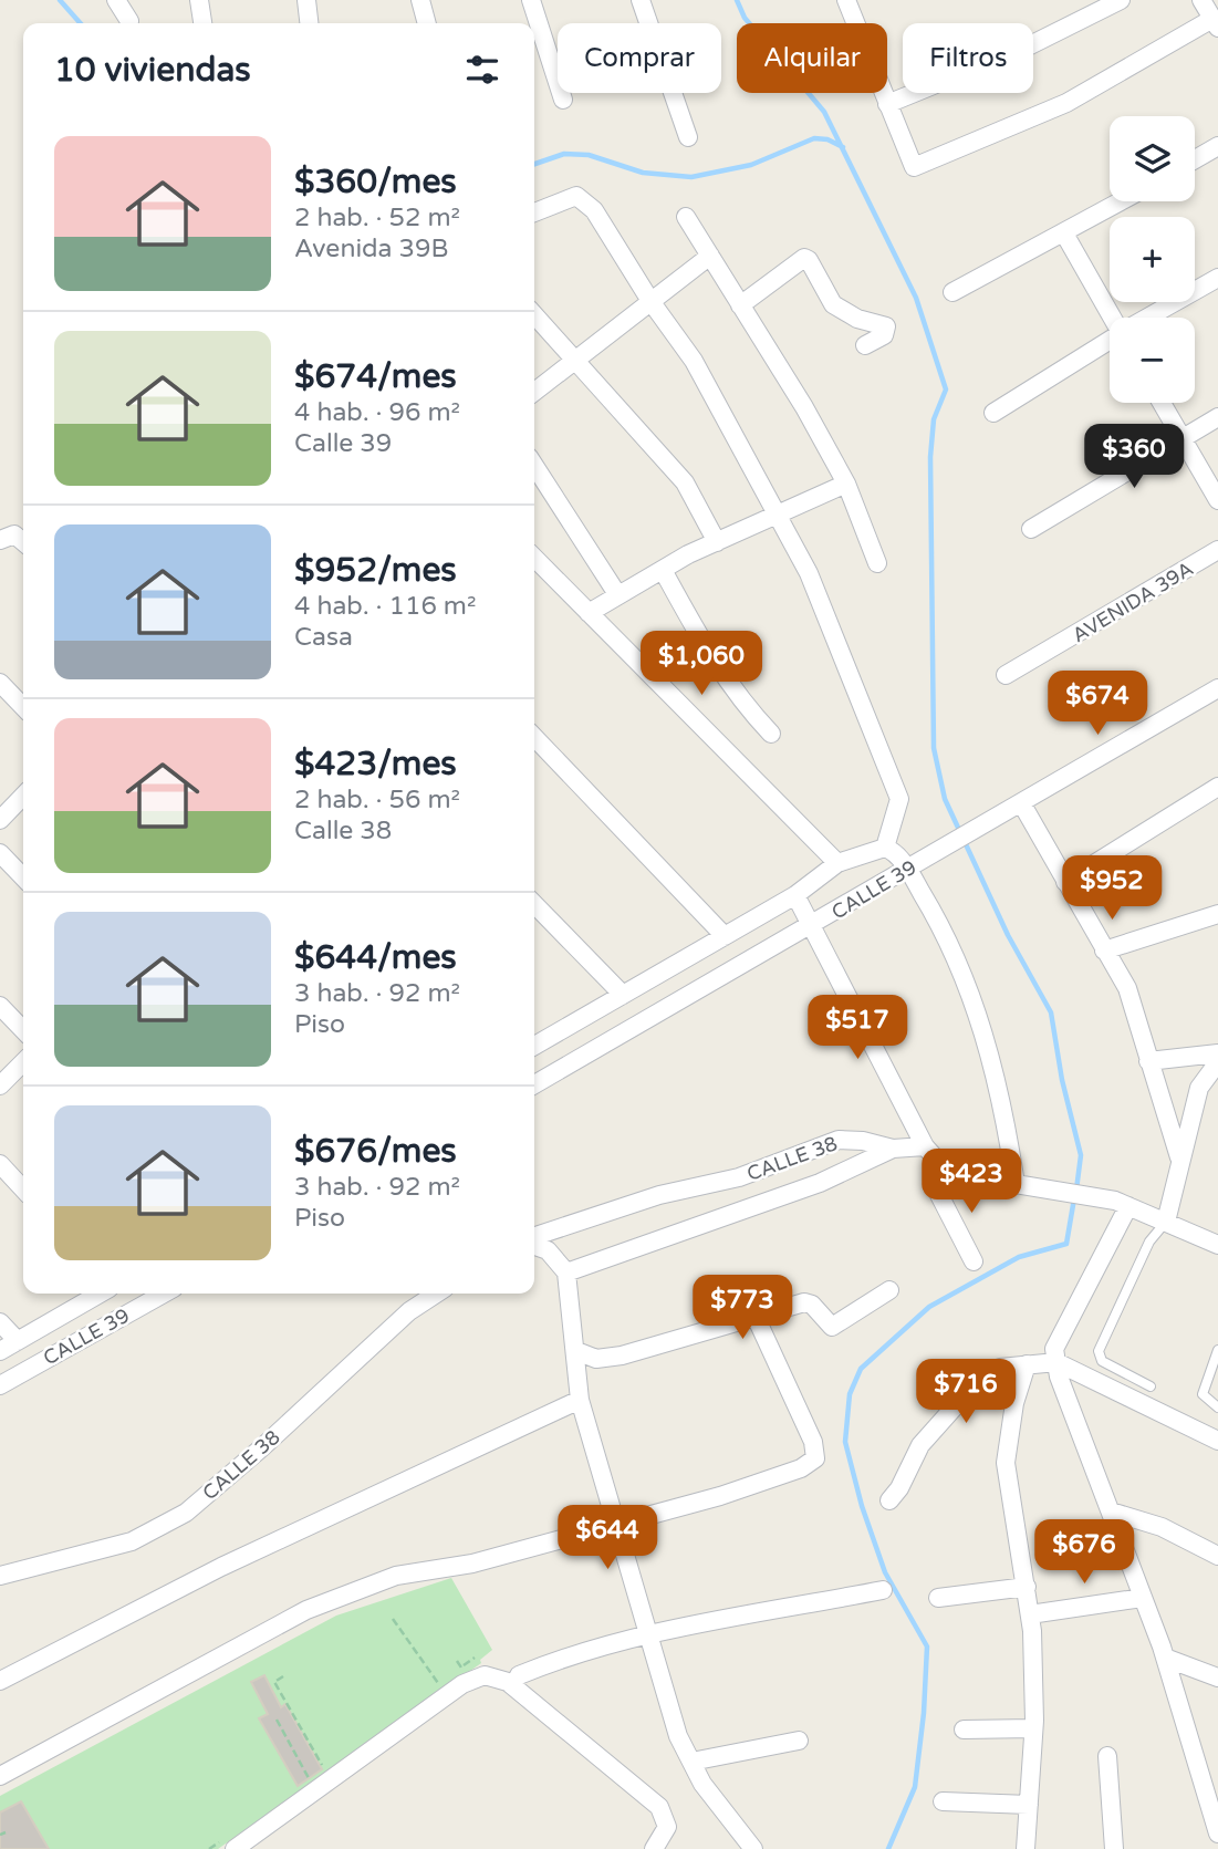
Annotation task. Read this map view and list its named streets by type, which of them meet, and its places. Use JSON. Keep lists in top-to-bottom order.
{
  "streets": {
    "street": ["AVENIDA 39A", "CALLE 39", "CALLE 38"]
  },
  "page": {
    "chip": ["Comprar", "Alquilar", "Filtros"],
    "heading": "10 viviendas",
    "map_buttons": ["+", "−"],
    "list": [
      {
        "name": "$360/mes",
        "note": "2 hab. · 52 m² · Avenida 39B"
      },
      {
        "name": "$674/mes",
        "note": "4 hab. · 96 m² · Calle 39"
      },
      {
        "name": "$952/mes",
        "note": "4 hab. · 116 m² · Casa"
      },
      {
        "name": "$423/mes",
        "note": "2 hab. · 56 m² · Calle 38"
      },
      {
        "name": "$644/mes",
        "note": "3 hab. · 92 m² · Piso"
      },
      {
        "name": "$676/mes",
        "note": "3 hab. · 92 m² · Piso"
      }
    ],
    "price": [
      "$360",
      "$1,060",
      "$674",
      "$952",
      "$517",
      "$423",
      "$773",
      "$716",
      "$644",
      "$676"
    ]
  }
}
